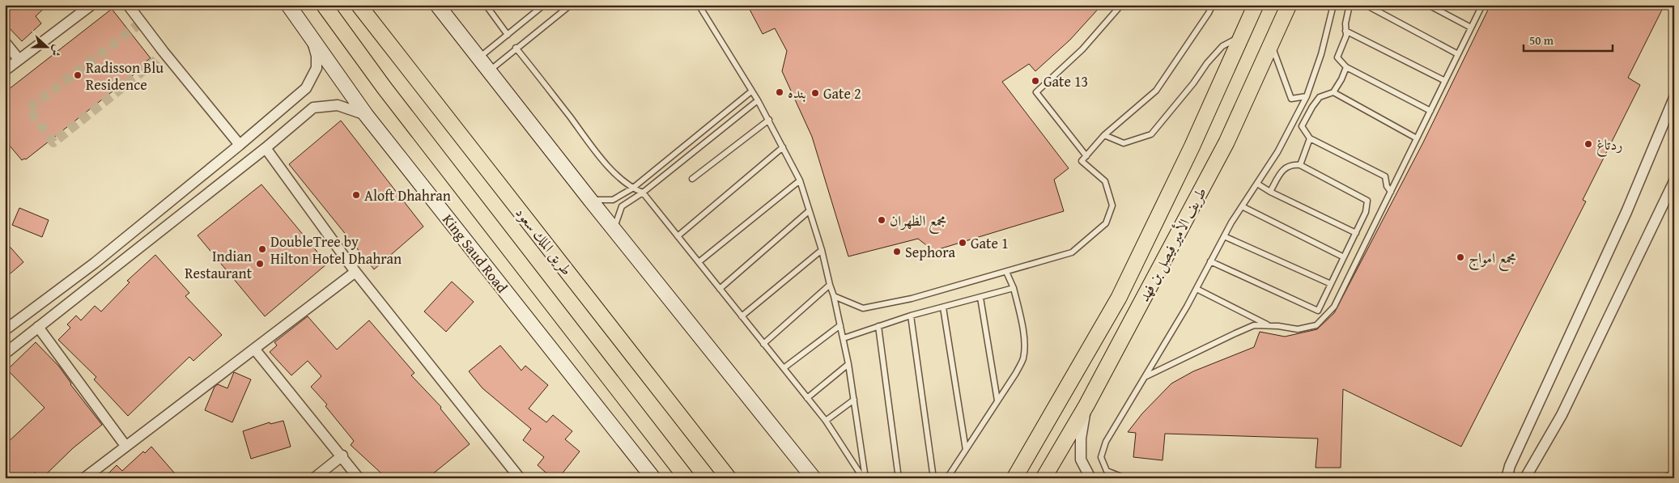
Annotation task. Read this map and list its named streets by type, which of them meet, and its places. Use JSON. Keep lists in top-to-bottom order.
{
  "streets": {
    "main road": ["طريق الملك سعود", "طريف الأمير فيصل بن فهد", "King Saud Road"]
  },
  "places": [
    "Radisson Blu Residence",
    "Gate 13",
    "بنده",
    "Gate 2",
    "ردتاغ",
    "Aloft Dhahran",
    "مجمع الظهران",
    "Gate 1",
    "DoubleTree by Hilton Hotel Dhahran",
    "Sephora",
    "مجمع امواج",
    "Indian Restaurant"
  ],
  "scale_bar": "50 m",
  "north": "right"
}
